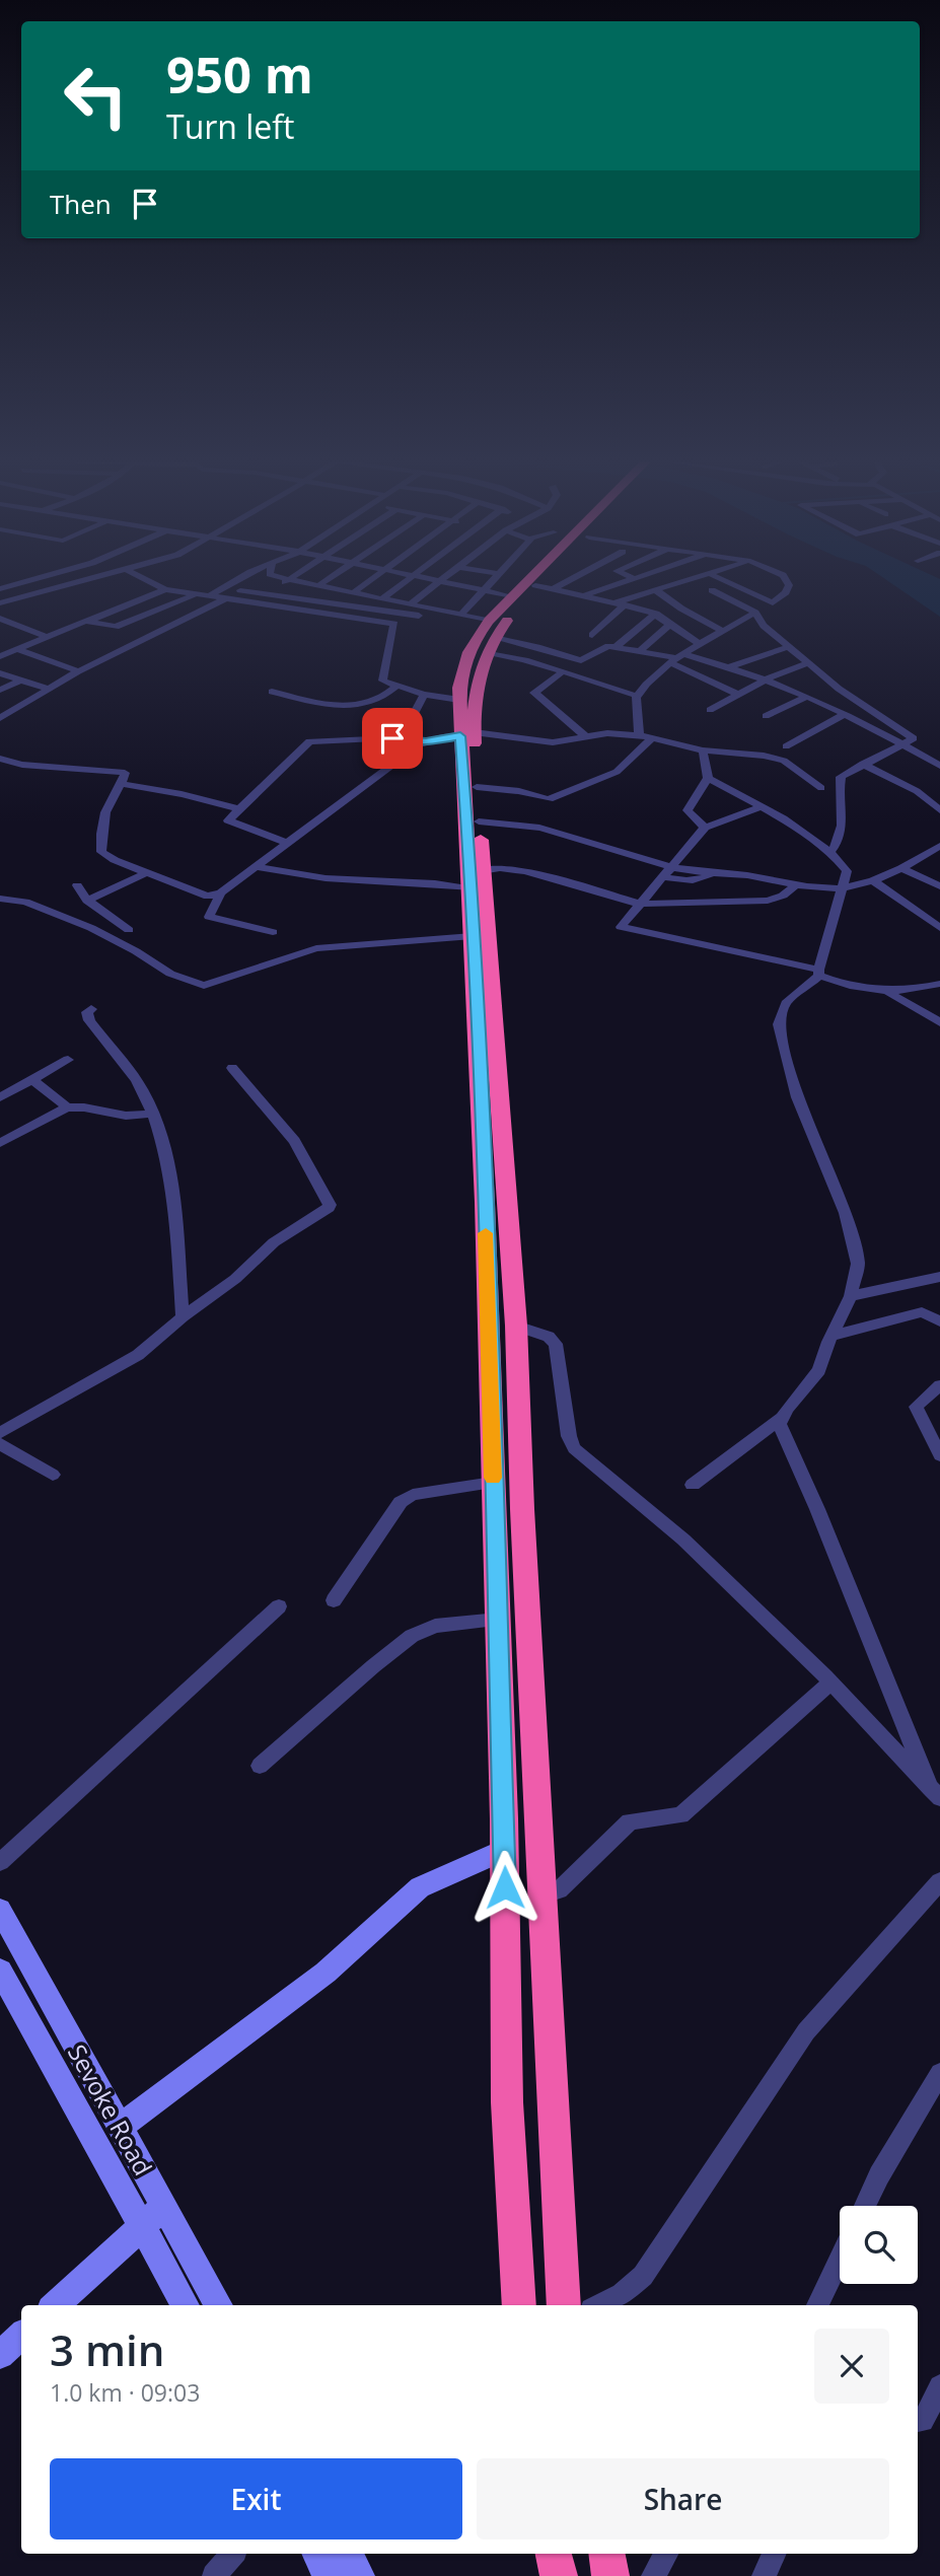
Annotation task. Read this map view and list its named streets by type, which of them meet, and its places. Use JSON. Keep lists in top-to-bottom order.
{
  "streets": {
    "main road": ["Sevoke Road"]
  },
  "page": {
    "turn": ["950 m", "Turn left"],
    "then": "Then",
    "heading": ["3 min", "1.0 km · 09:03"],
    "buttons": ["Exit", "Share"]
  }
}
